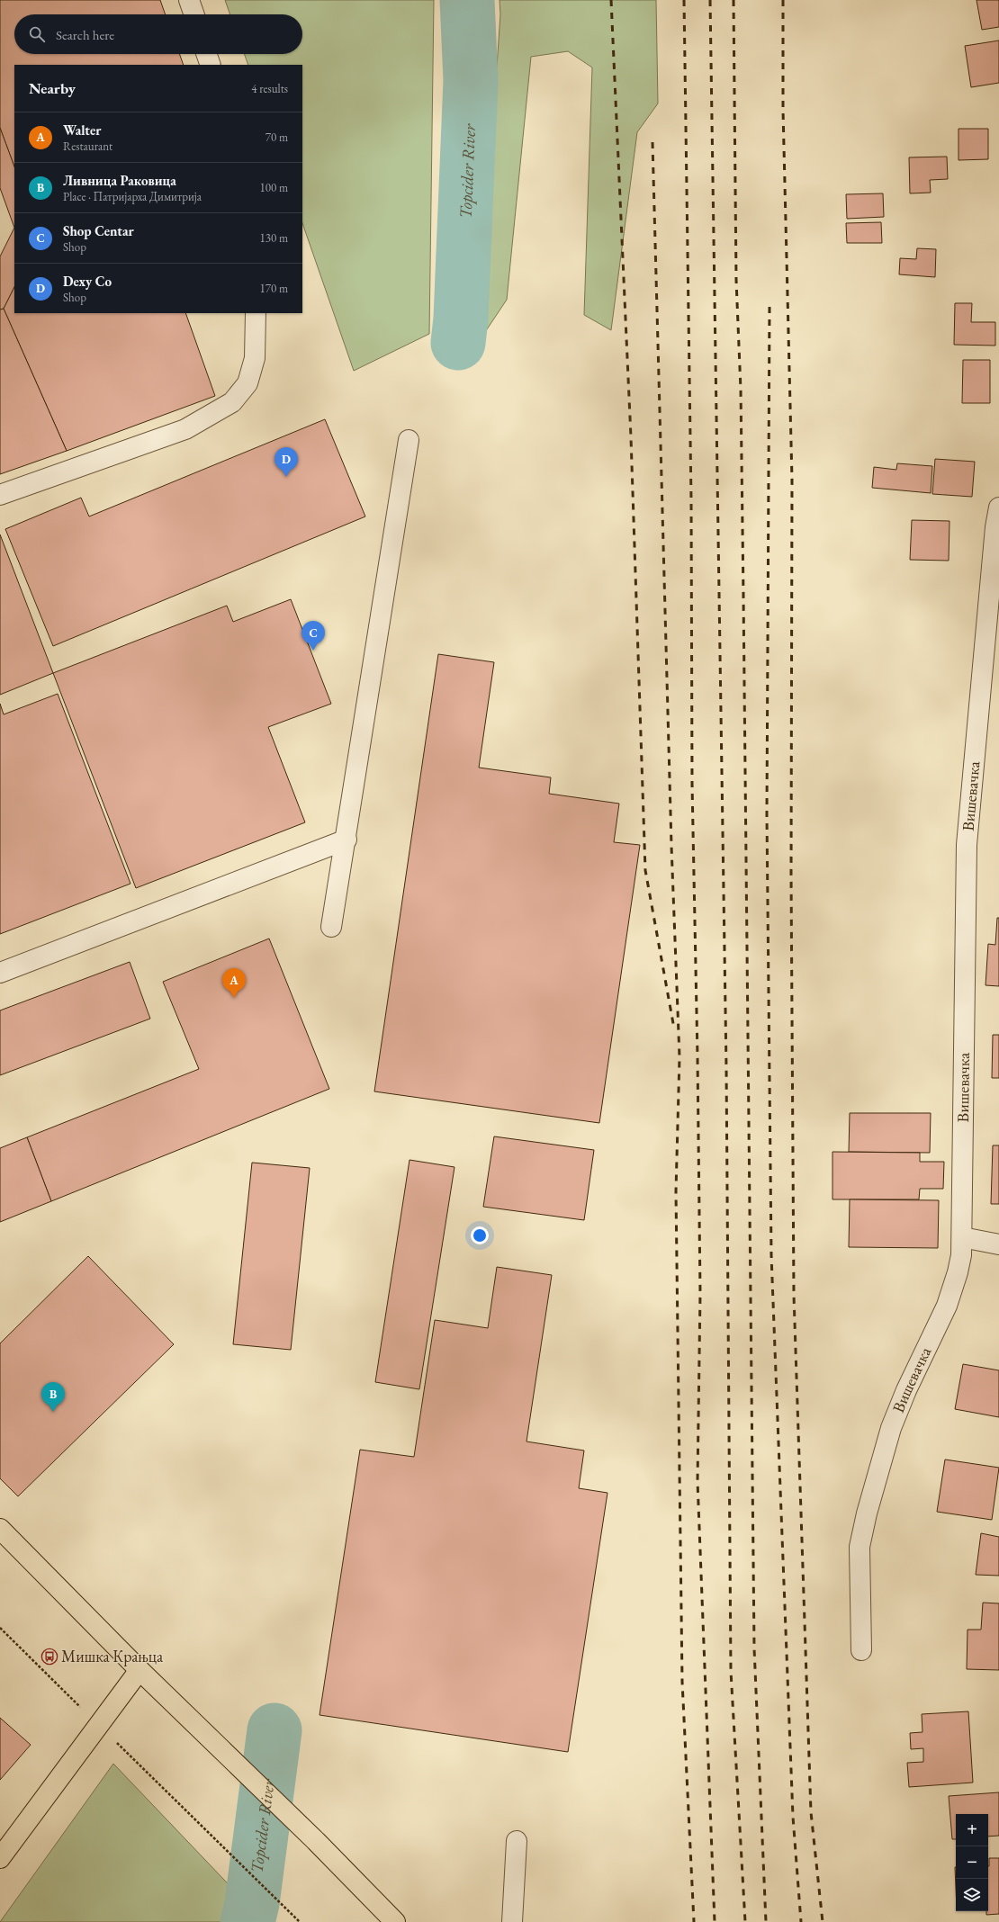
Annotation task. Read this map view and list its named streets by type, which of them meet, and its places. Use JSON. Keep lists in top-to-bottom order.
{
  "streets": {
    "street": ["Вишевачка"]
  },
  "water": ["Topcider River"],
  "places": {
    "bus stop": ["Мишка Крањца"]
  },
  "page": {
    "search": "Search here",
    "heading": ["Nearby", "4 results"],
    "list": [
      {
        "mark": "A",
        "name": "Walter",
        "note": "Restaurant",
        "value": "70 m"
      },
      {
        "mark": "B",
        "name": "Ливница Раковица",
        "note": "Place · Патријарха Димитрија",
        "value": "100 m"
      },
      {
        "mark": "C",
        "name": "Shop Centar",
        "note": "Shop",
        "value": "130 m"
      },
      {
        "mark": "D",
        "name": "Dexy Co",
        "note": "Shop",
        "value": "170 m"
      }
    ],
    "pins": [
      "D",
      "C",
      "A",
      "B"
    ],
    "map_buttons": ["+", "−"]
  }
}
